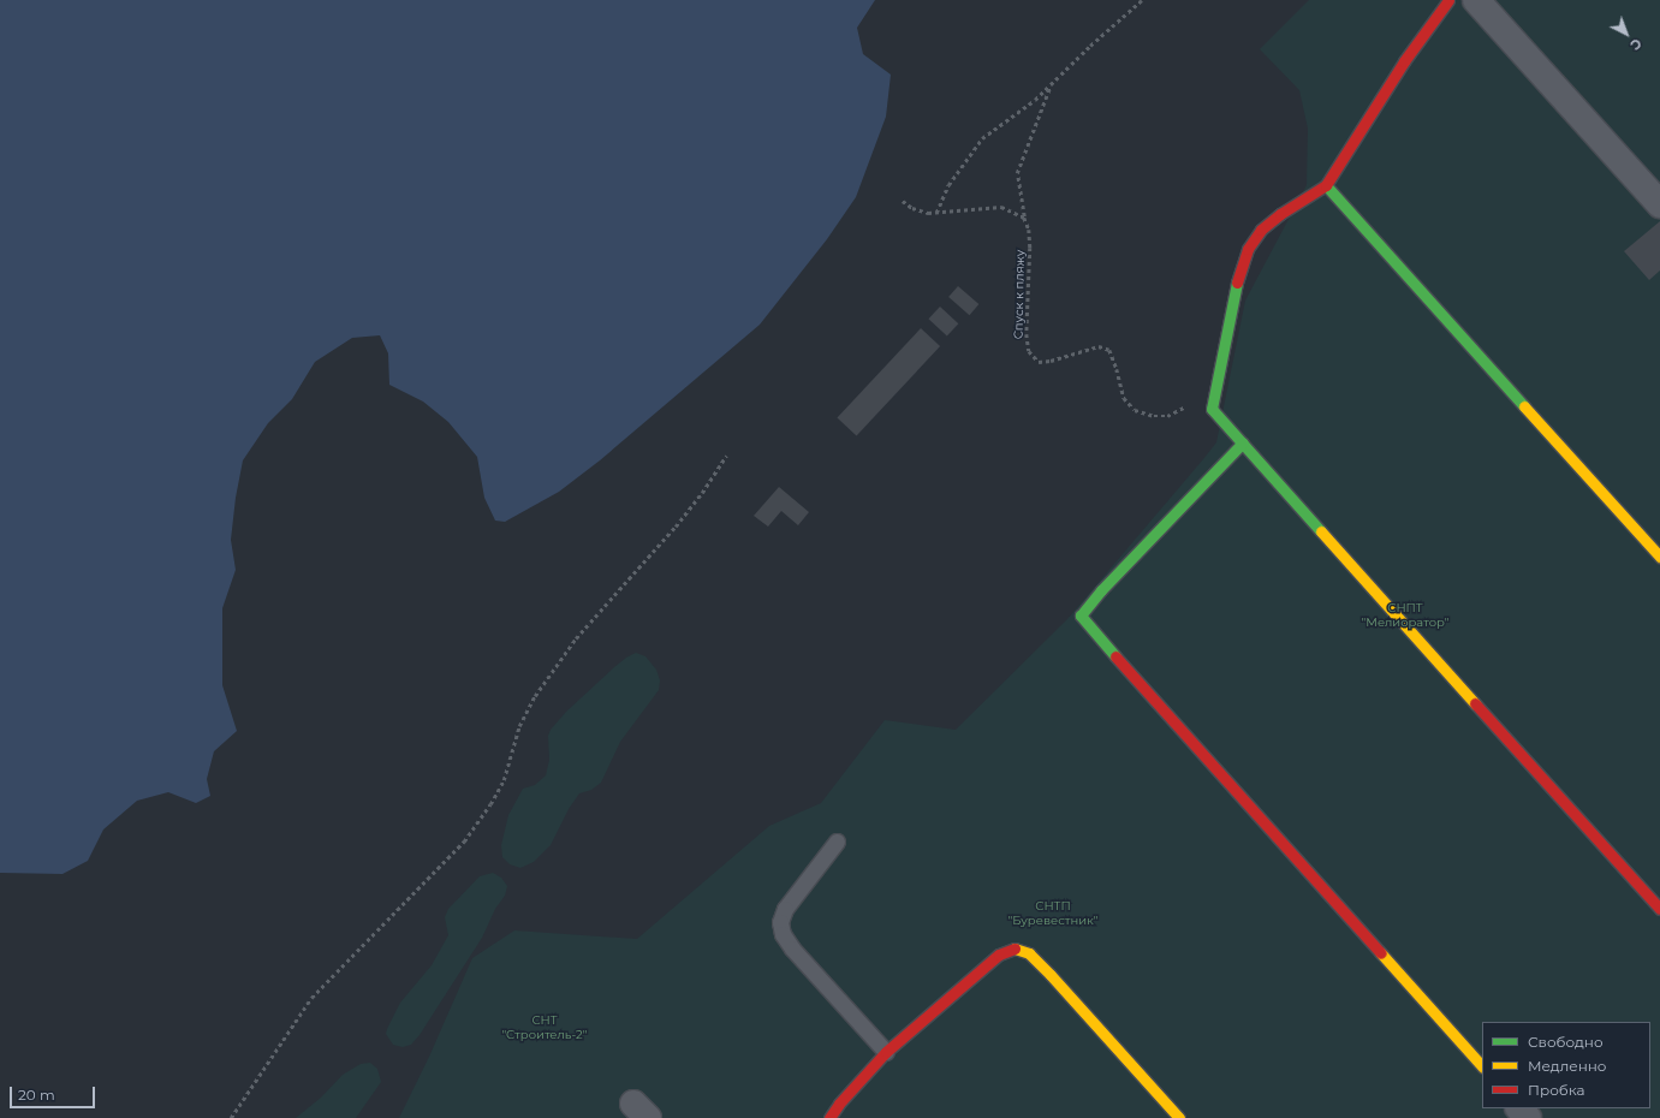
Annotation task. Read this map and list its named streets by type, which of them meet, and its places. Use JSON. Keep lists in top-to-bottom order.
{
  "streets": {
    "path": ["Спуск к пляжу"]
  },
  "parks": ["СНПТ \"Мелиоратор\"", "СНТП \"Буревестник\"", "СНТ \"Строитель-2\""],
  "legend": ["Свободно", "Медленно", "Пробка"],
  "scale_bar": "20 m",
  "north": "bottom right"
}
